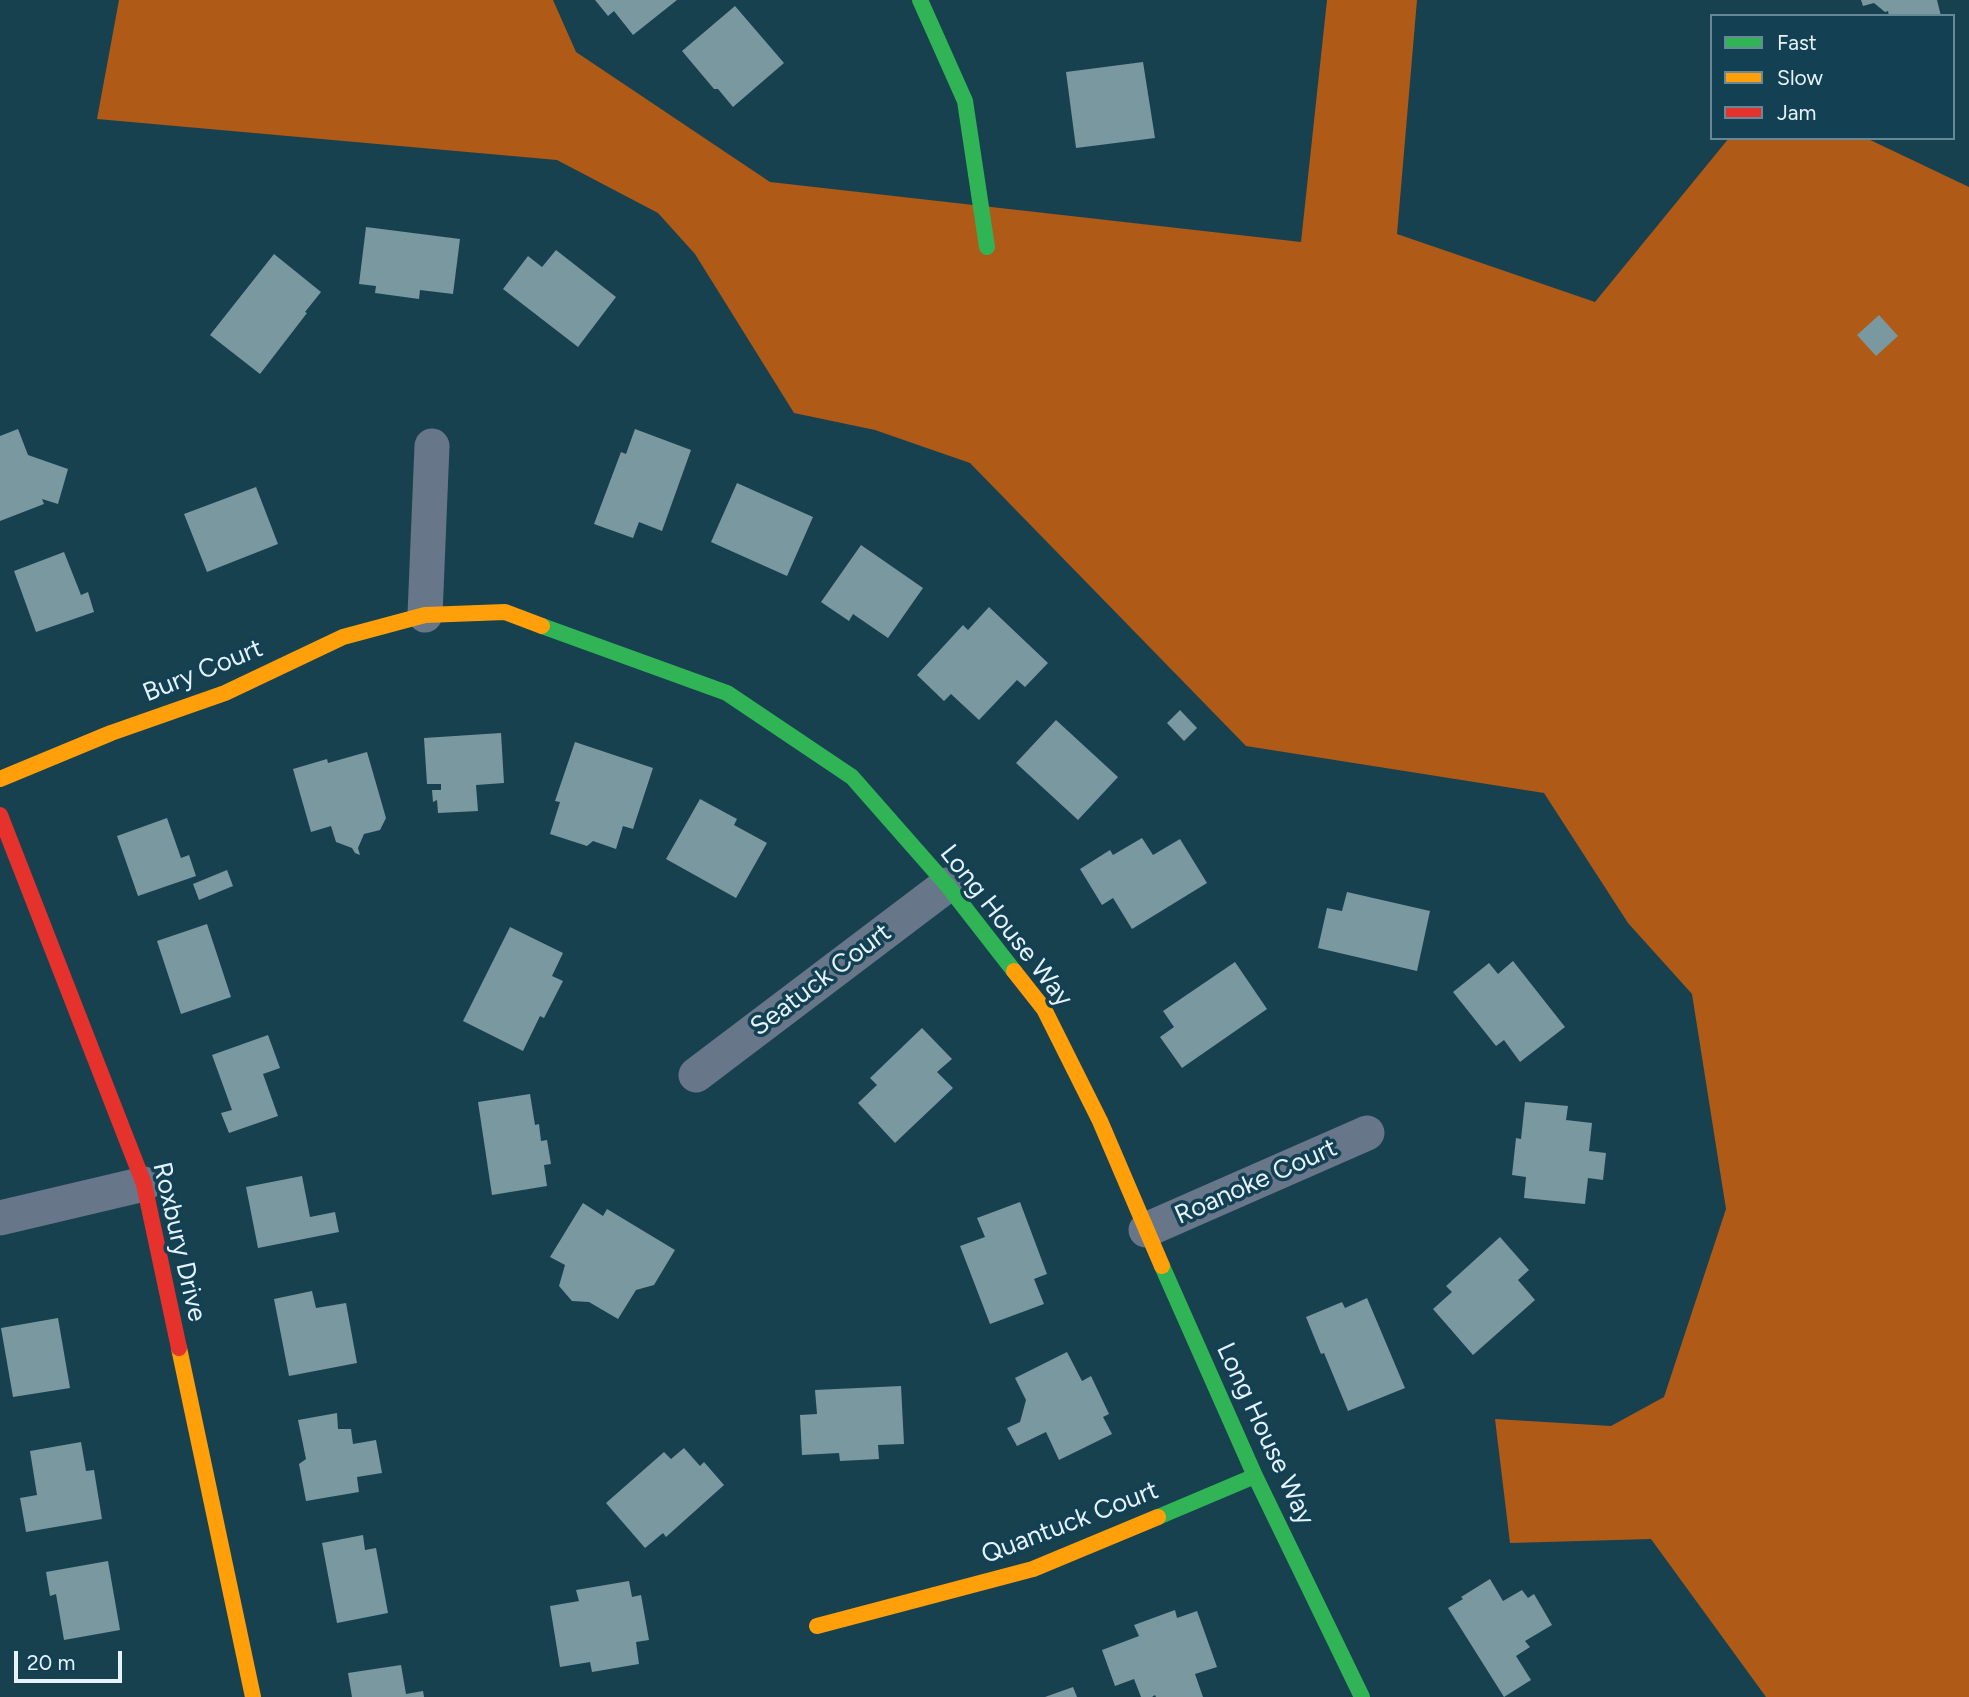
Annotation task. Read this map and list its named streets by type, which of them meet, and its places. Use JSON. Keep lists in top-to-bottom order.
{
  "streets": {
    "street": [
      "Bury Court",
      "Long House Way",
      "Seatuck Court",
      "Roanoke Court",
      "Roxbury Drive",
      "Quantuck Court"
    ]
  },
  "crossings": [
    ["Bury Court", "Long House Way"],
    ["Long House Way", "Seatuck Court"],
    ["Long House Way", "Roanoke Court"],
    ["Long House Way", "Quantuck Court"]
  ],
  "legend": ["Fast", "Slow", "Jam"],
  "scale_bar": "20 m"
}
